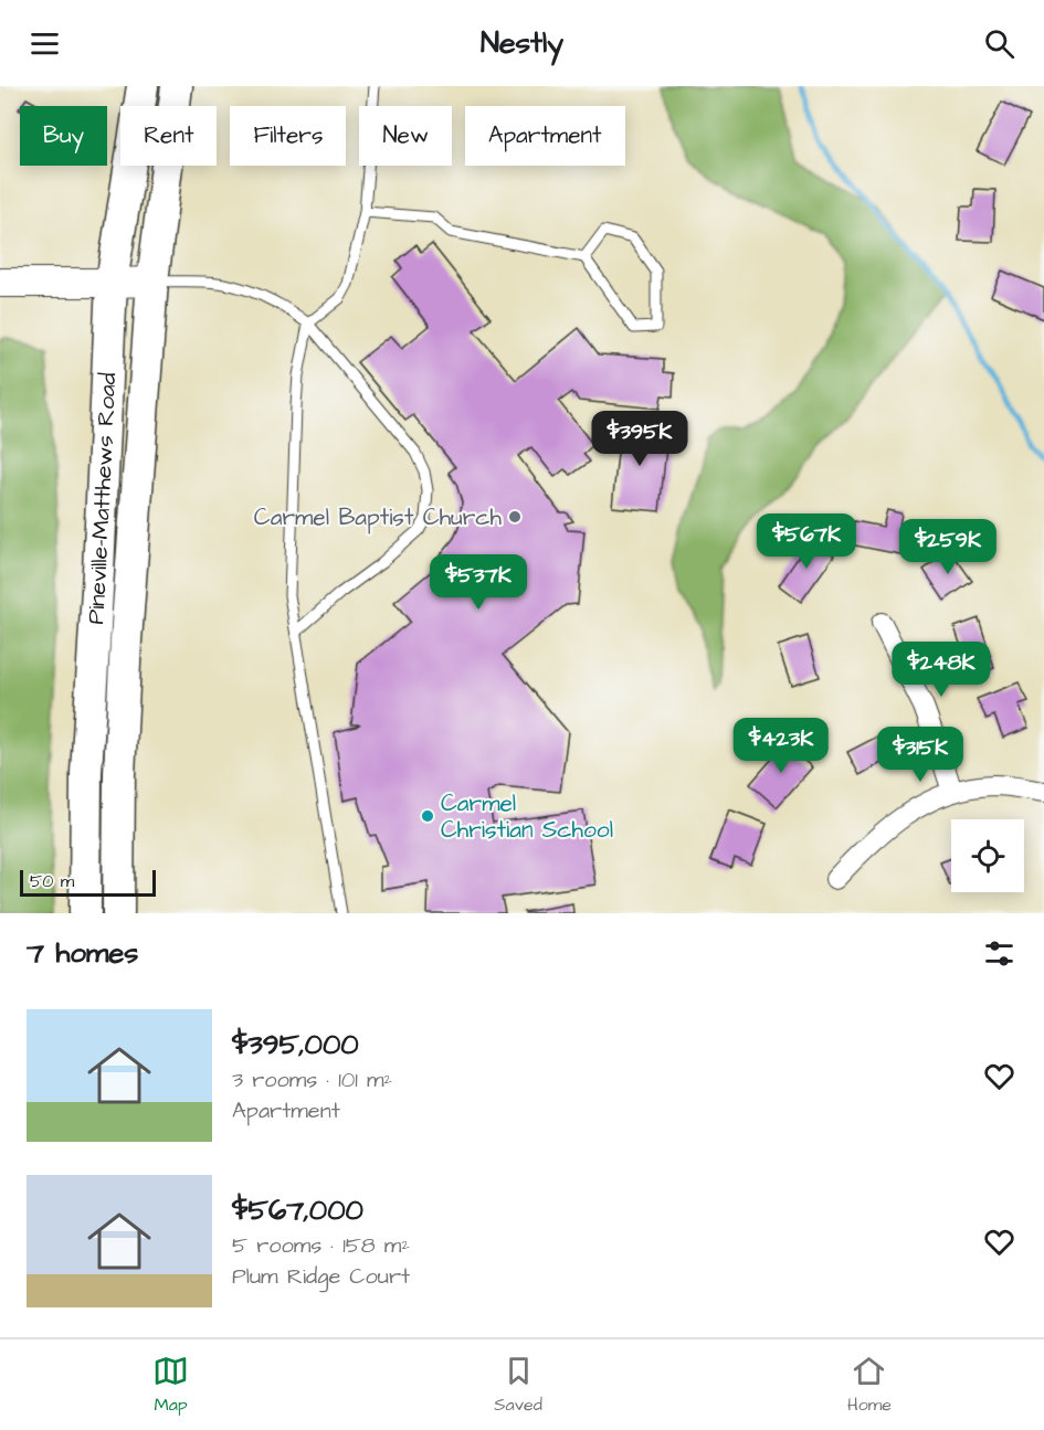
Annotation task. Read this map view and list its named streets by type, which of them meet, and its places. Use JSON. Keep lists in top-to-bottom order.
{
  "streets": {
    "main road": ["Pineville-Matthews Road"]
  },
  "places": ["Carmel Baptist Church", "Carmel Christian School"],
  "scale_bar": "50 m",
  "page": {
    "header": "Nestly",
    "chip": [
      "Buy",
      "Rent",
      "Filters",
      "New",
      "Apartment"
    ],
    "price": [
      "$395K",
      "$567K",
      "$259K",
      "$537K",
      "$248K",
      "$423K",
      "$315K"
    ],
    "scale": "50 m",
    "heading": "7 homes",
    "list": [
      {
        "name": "$395,000",
        "note": "3 rooms · 101 m² · Apartment"
      },
      {
        "name": "$567,000",
        "note": "5 rooms · 158 m² · Plum Ridge Court"
      }
    ],
    "tabs": ["Map", "Saved", "Home"]
  }
}
